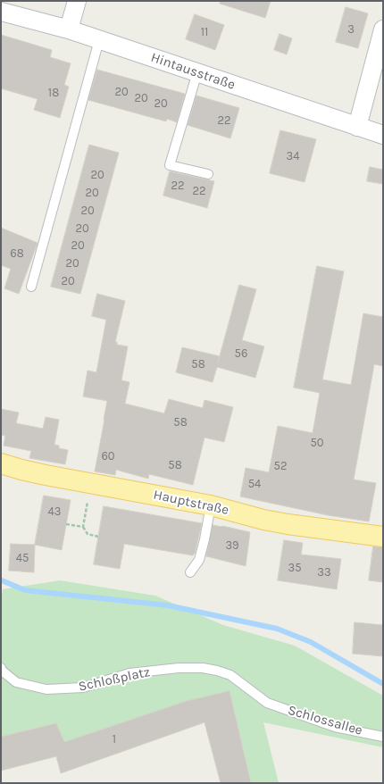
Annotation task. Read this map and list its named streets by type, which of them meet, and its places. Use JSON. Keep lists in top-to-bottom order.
{
  "streets": {
    "main road": ["Hauptstraße"],
    "street": ["Hintausstraße"],
    "lane": ["Schloßplatz", "Schlossallee"]
  },
  "crossings": [
    ["Schloßplatz", "Schlossallee"]
  ],
  "house_numbers": [
    "3",
    "11",
    "20",
    "18",
    "20",
    "20",
    "22",
    "34",
    "20",
    "22",
    "22",
    "20",
    "20",
    "20",
    "20",
    "68",
    "20",
    "20",
    "56",
    "58",
    "58",
    "50",
    "60",
    "58",
    "52",
    "54",
    "43",
    "39",
    "45",
    "35",
    "33",
    "1"
  ]
}
